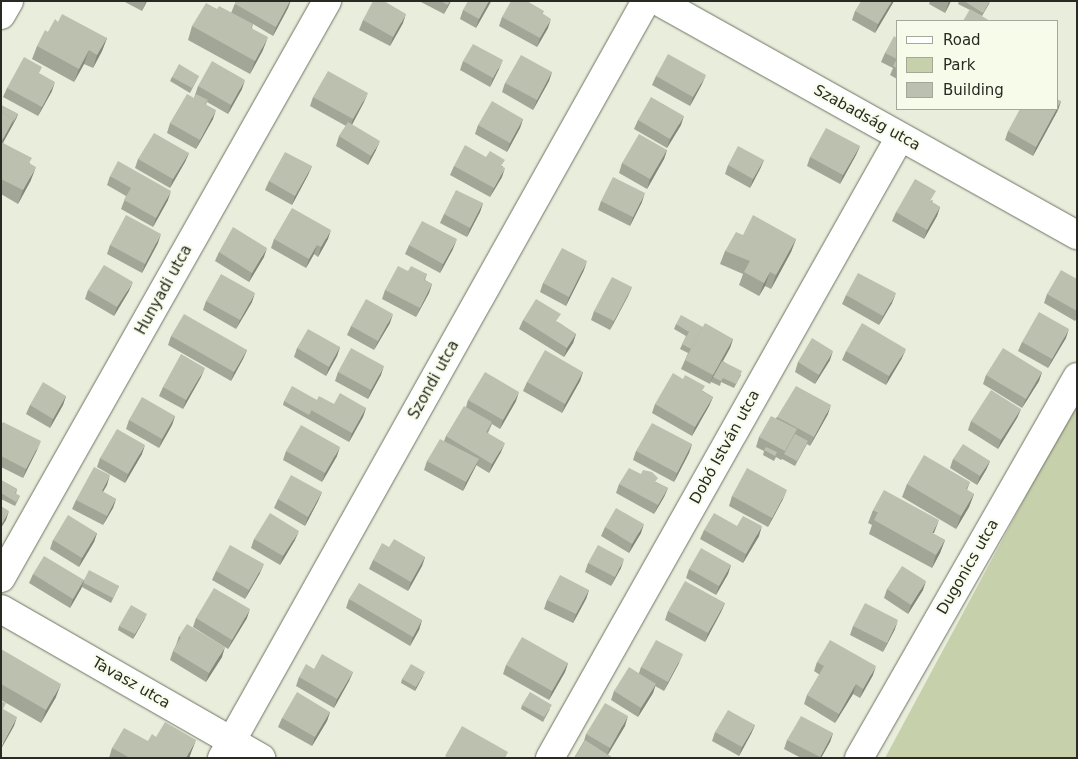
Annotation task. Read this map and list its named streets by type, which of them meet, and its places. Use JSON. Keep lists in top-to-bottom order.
{
  "streets": {
    "street": [
      "Szabadság utca",
      "Hunyadi utca",
      "Szondi utca",
      "Dobó István utca",
      "Dugonics utca",
      "Tavasz utca"
    ]
  },
  "crossings": [
    ["Szabadság utca", "Dobó István utca"],
    ["Szondi utca", "Tavasz utca"]
  ],
  "legend": ["Road", "Park", "Building"]
}
